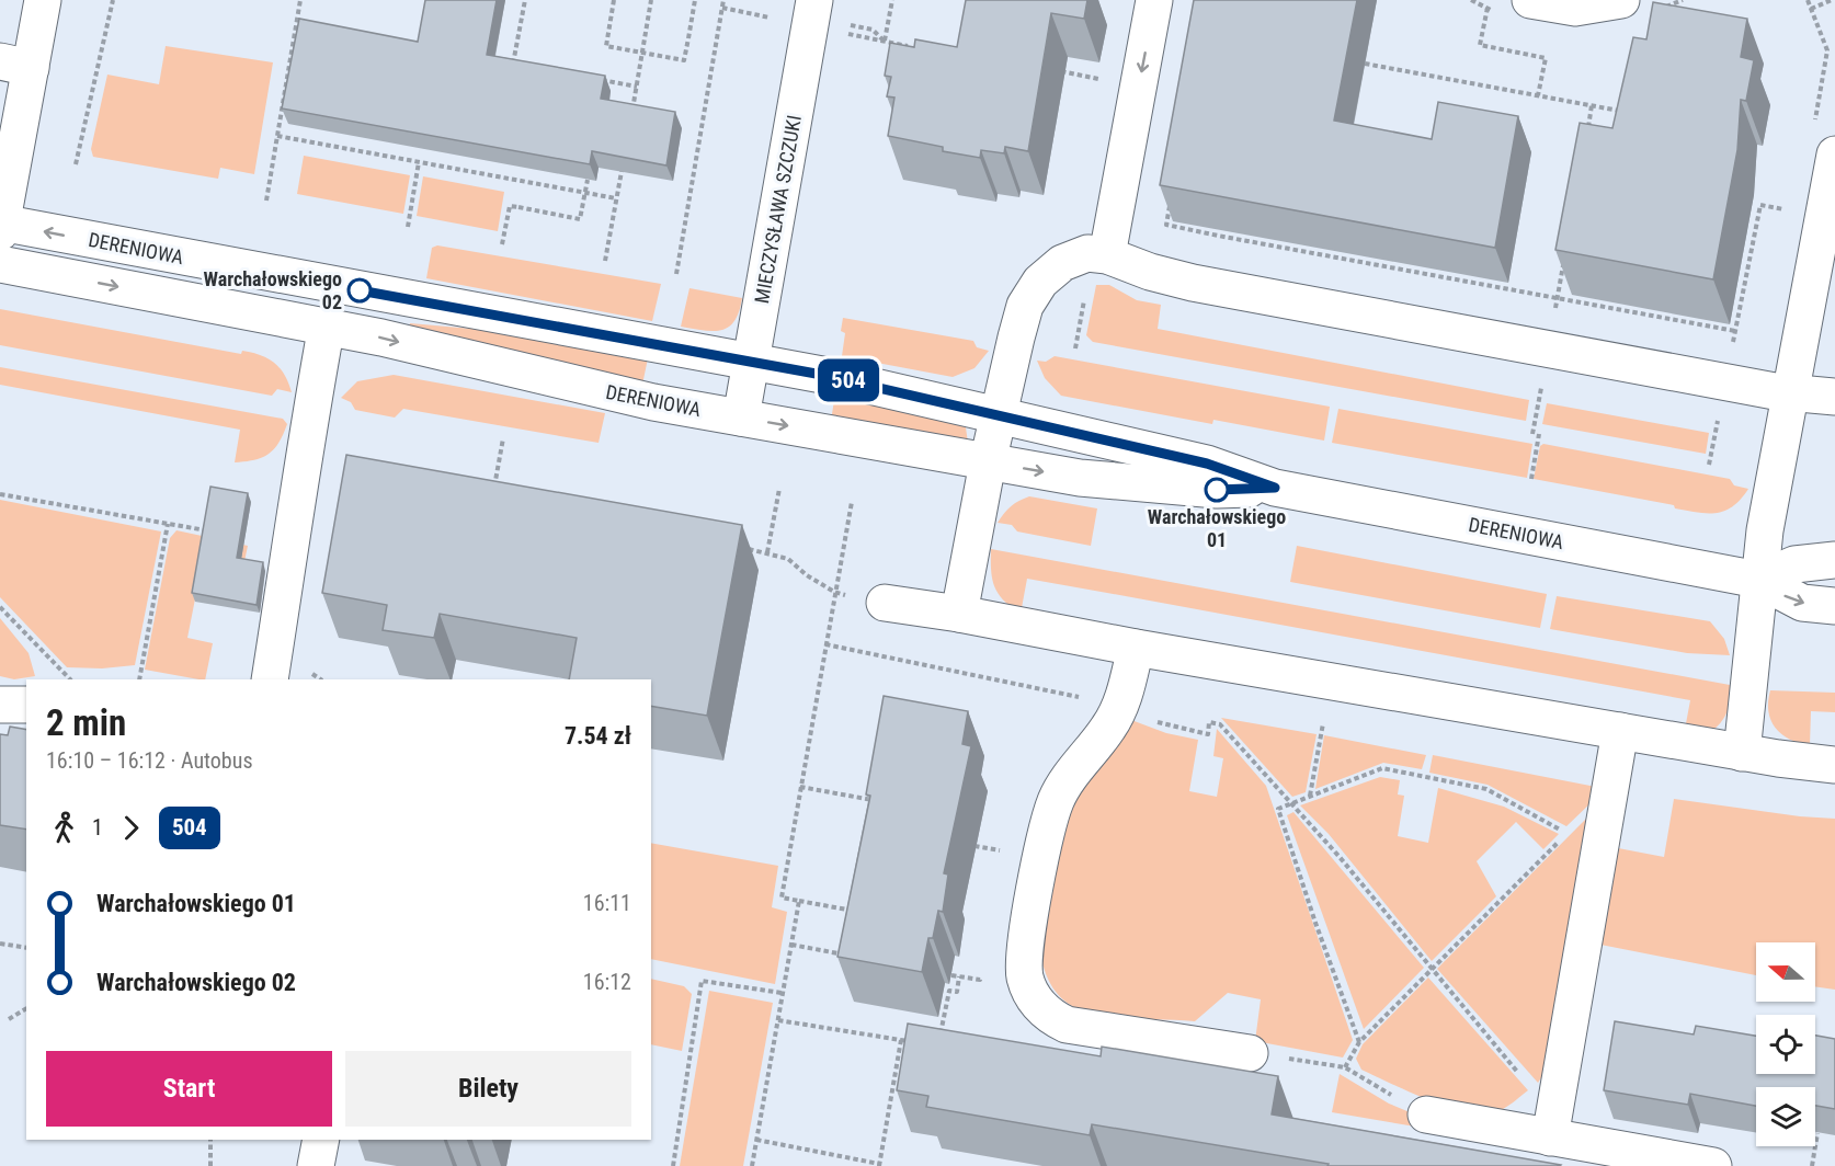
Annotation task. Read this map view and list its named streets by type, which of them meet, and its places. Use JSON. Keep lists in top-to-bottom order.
{
  "streets": {
    "street": ["MIECZYSŁAWA SZCZUKI", "DERENIOWA"]
  },
  "crossings": [
    ["MIECZYSŁAWA SZCZUKI", "DERENIOWA"]
  ],
  "places": ["Warchałowskiego 02", "Warchałowskiego 01"],
  "lines": ["bus line 504"],
  "north": "left",
  "page": {
    "on_map": "504",
    "heading": ["2 min", "16:10 – 16:12 · Autobus", "7.54 zł"],
    "legs": ["1", "504"],
    "list": [
      {
        "name": "Warchałowskiego 01",
        "value": "16:11"
      },
      {
        "name": "Warchałowskiego 02",
        "value": "16:12"
      }
    ],
    "buttons": ["Start", "Bilety"]
  }
}
